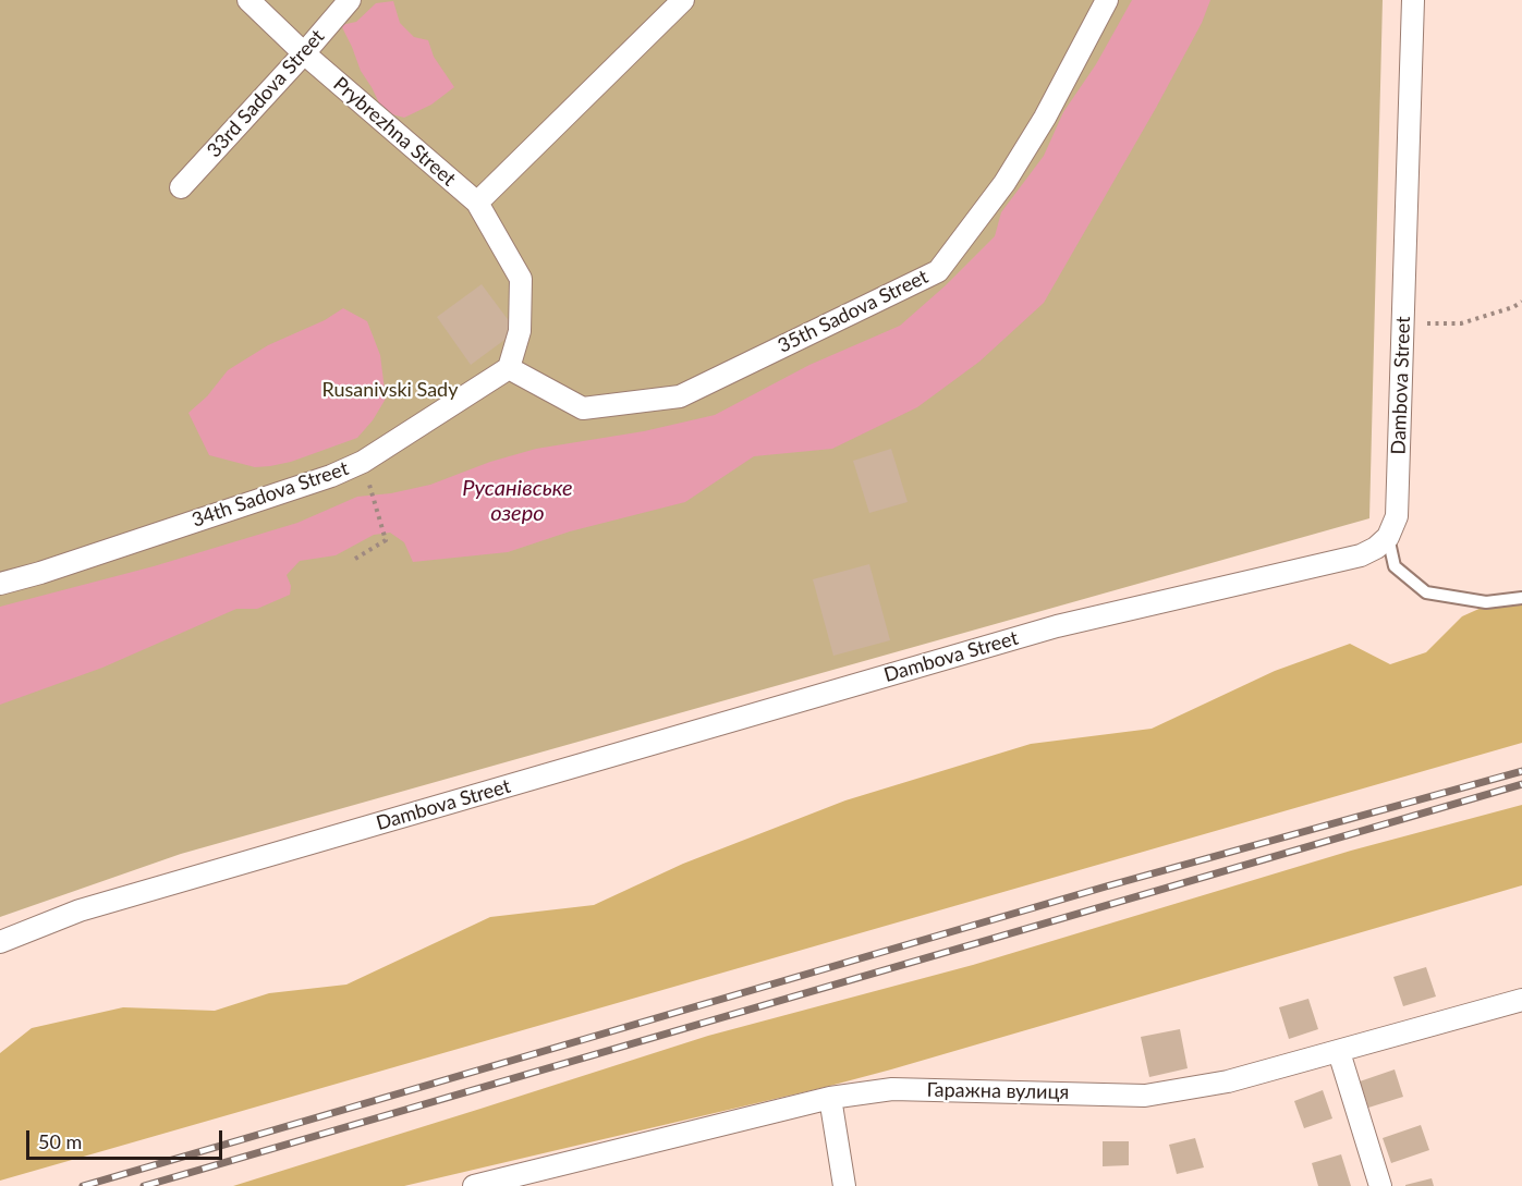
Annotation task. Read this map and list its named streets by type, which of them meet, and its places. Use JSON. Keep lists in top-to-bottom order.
{
  "streets": {
    "street": [
      "33rd Sadova Street",
      "Prybrezhna Street",
      "35th Sadova Street",
      "Dambova Street",
      "34th Sadova Street",
      "Гаражна вулиця"
    ]
  },
  "crossings": [
    ["33rd Sadova Street", "Prybrezhna Street"],
    ["Prybrezhna Street", "35th Sadova Street"],
    ["Prybrezhna Street", "34th Sadova Street"],
    ["35th Sadova Street", "34th Sadova Street"]
  ],
  "water": ["Русанівське озеро"],
  "parks": ["Rusanivski Sady"],
  "scale_bar": "50 m"
}
